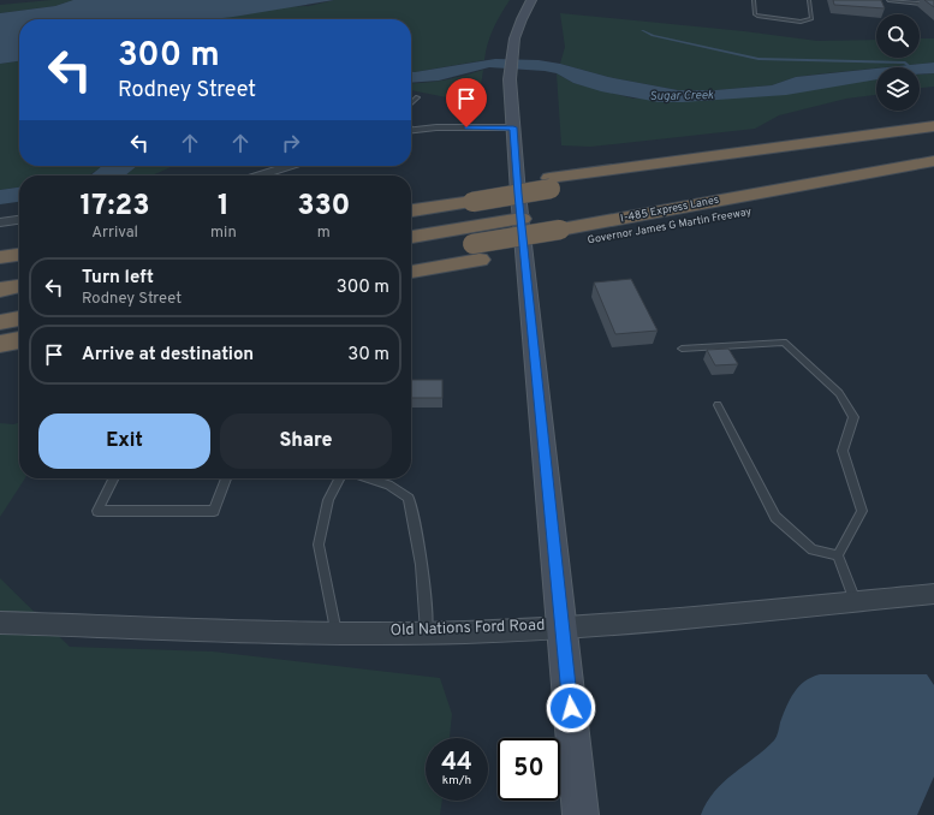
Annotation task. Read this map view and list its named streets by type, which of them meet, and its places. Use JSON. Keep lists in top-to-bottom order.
{
  "streets": {
    "highway": ["I-485 Express Lanes", "Governor James G Martin Freeway"],
    "street": ["Old Nations Ford Road"]
  },
  "crossings": [
    ["I-485 Express Lanes", "Governor James G Martin Freeway"]
  ],
  "water": ["Sugar Creek"],
  "page": {
    "turn": ["300 m", "Rodney Street"],
    "eta": [
      "17:23",
      "Arrival",
      "1",
      "min",
      "330",
      "m"
    ],
    "list": [
      {
        "name": "Turn left",
        "note": "Rodney Street",
        "value": "300 m"
      },
      {
        "name": "Arrive at destination",
        "value": "30 m"
      }
    ],
    "buttons": ["Exit", "Share"],
    "speed": "44 km/h",
    "limit": "50"
  }
}
